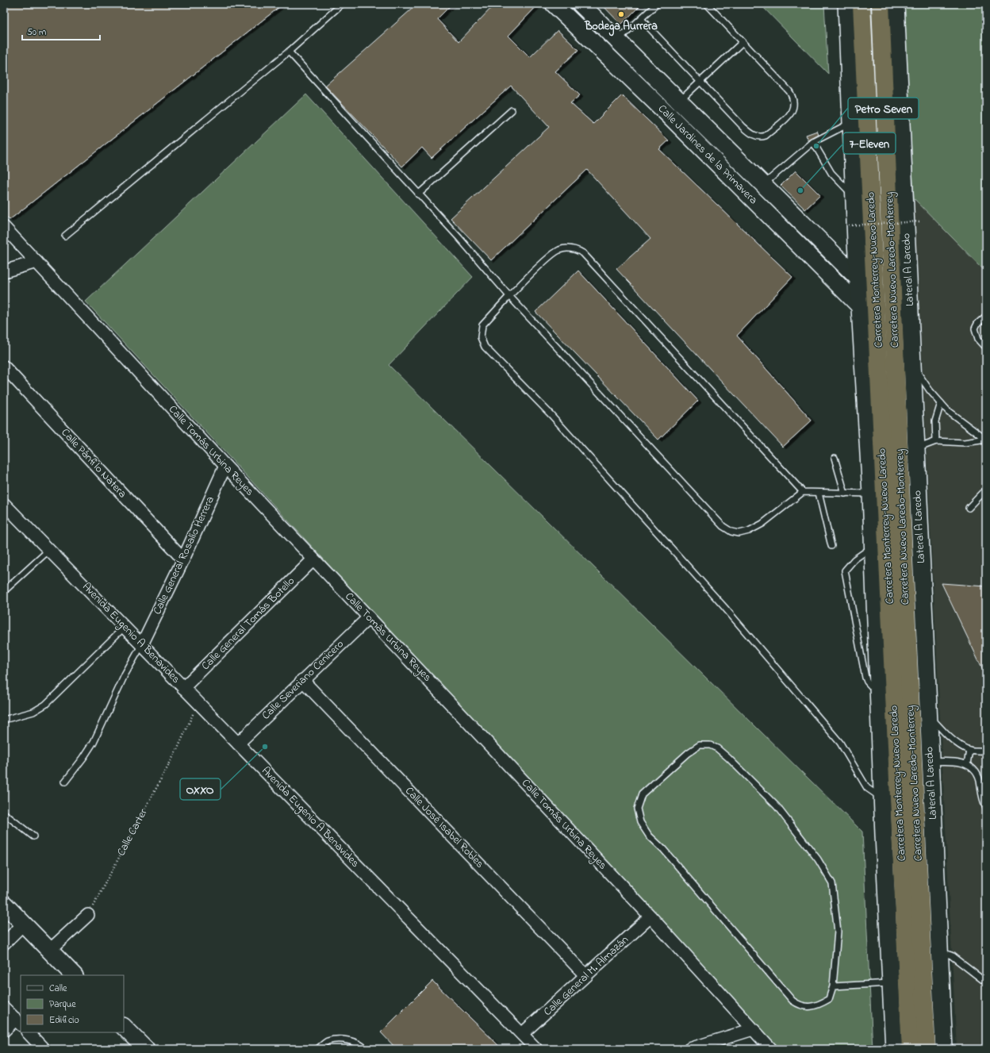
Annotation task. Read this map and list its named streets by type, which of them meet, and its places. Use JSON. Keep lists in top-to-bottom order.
{
  "streets": {
    "highway": ["Carretera Monterrey-Nuevo Laredo", "Carretera Nuevo Laredo-Monterrey"],
    "street": [
      "Calle Jardines de la Primavera",
      "Lateral A Laredo",
      "Calle Tomás Urbina Reyes",
      "Calle Pánfilo Natera",
      "Calle General Rosalío Herrera",
      "Calle General Tomás Botello",
      "Avenida Eugenio A Benavides",
      "Calle Severiano Cenicero",
      "Calle José Isabel Robles",
      "Calle General M. Almazán"
    ],
    "path": ["Calle Carter"]
  },
  "crossings": [
    ["Calle Tomás Urbina Reyes", "Calle General Rosalío Herrera"],
    ["Calle Tomás Urbina Reyes", "Calle General Tomás Botello"],
    ["Calle Tomás Urbina Reyes", "Calle Severiano Cenicero"],
    ["Calle Tomás Urbina Reyes", "Calle General M. Almazán"],
    ["Calle Pánfilo Natera", "Calle General Rosalío Herrera"],
    ["Calle General Rosalío Herrera", "Avenida Eugenio A Benavides"],
    ["Calle General Tomás Botello", "Avenida Eugenio A Benavides"],
    ["Avenida Eugenio A Benavides", "Calle Severiano Cenicero"],
    ["Avenida Eugenio A Benavides", "Calle Carter"],
    ["Avenida Eugenio A Benavides", "Calle General M. Almazán"],
    ["Calle Severiano Cenicero", "Calle José Isabel Robles"],
    ["Calle José Isabel Robles", "Calle General M. Almazán"]
  ],
  "places": [
    "Bodega Aurrera",
    "Petro Seven",
    "7-Eleven",
    "OXXO"
  ],
  "legend": ["Calle", "Parque", "Edificio"],
  "scale_bar": "50 m"
}
